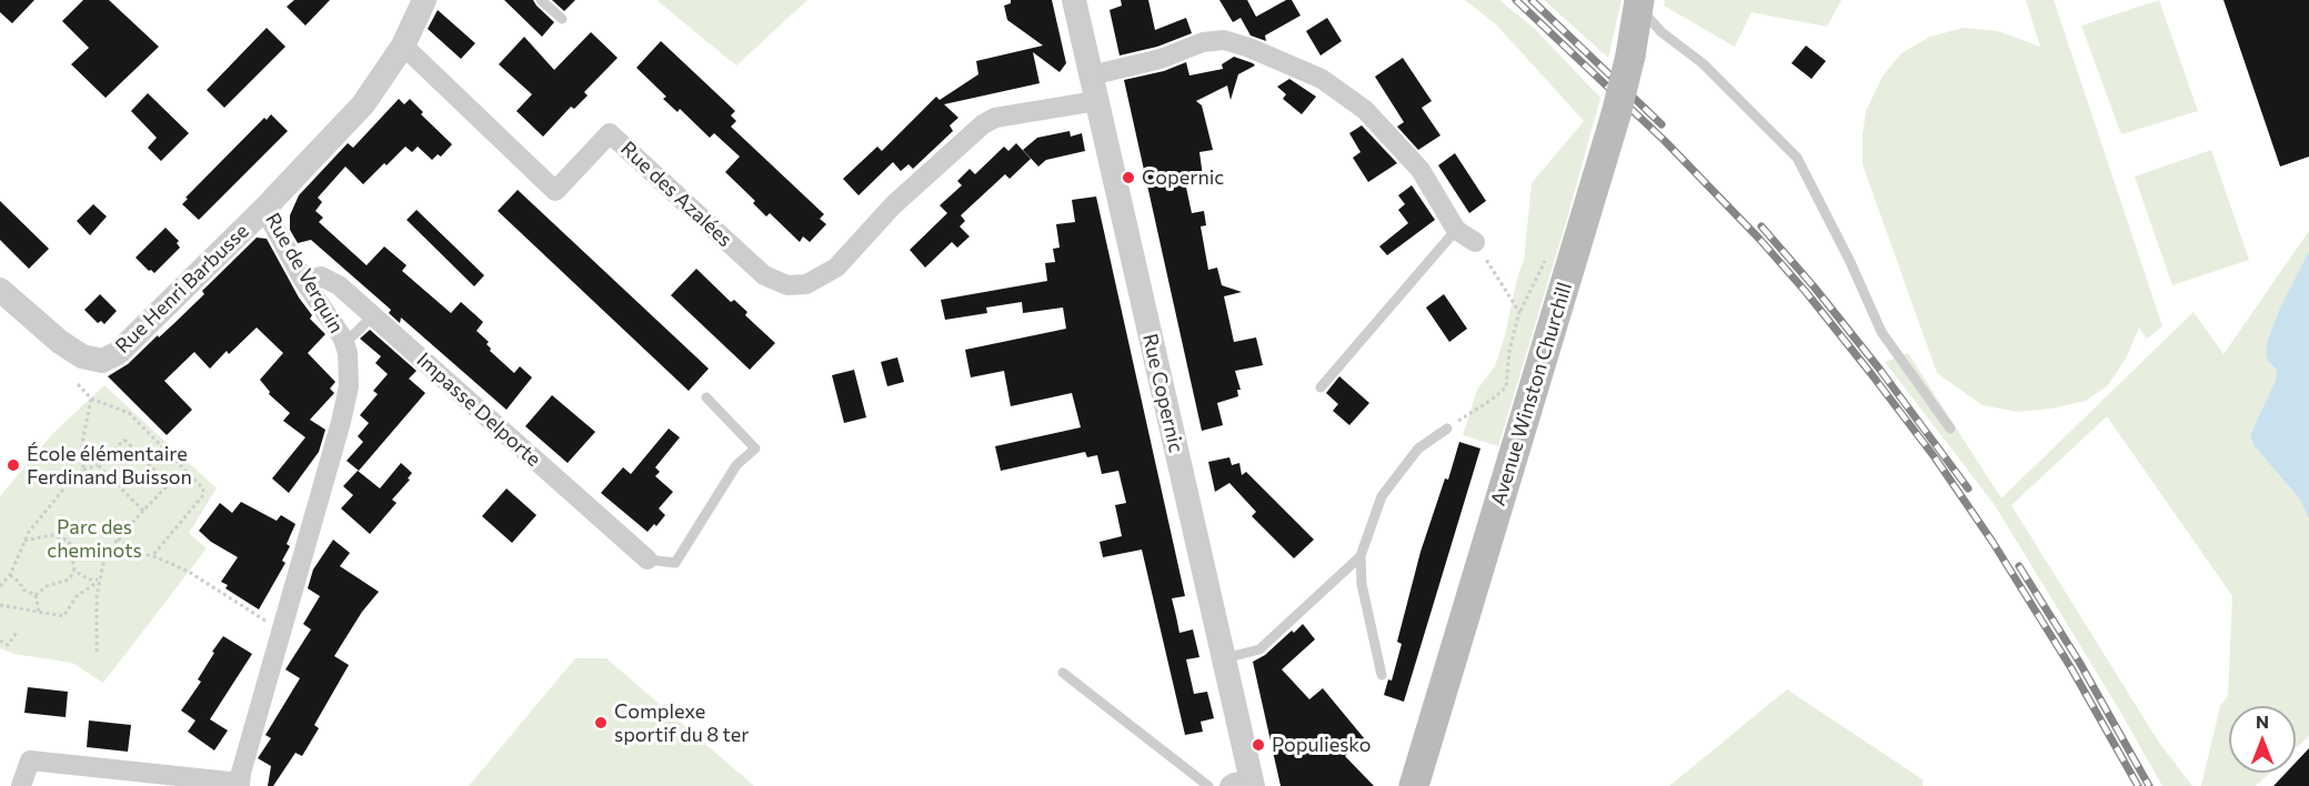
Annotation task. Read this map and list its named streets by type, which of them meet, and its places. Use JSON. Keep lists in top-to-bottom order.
{
  "streets": {
    "main road": ["Avenue Winston Churchill"],
    "street": [
      "Rue des Azalées",
      "Rue de Verquin",
      "Rue Henri Barbusse",
      "Rue Copernic",
      "Impasse Delporte"
    ]
  },
  "crossings": [
    ["Rue des Azalées", "Rue de Verquin"],
    ["Rue des Azalées", "Rue Copernic"],
    ["Rue de Verquin", "Rue Henri Barbusse"],
    ["Rue de Verquin", "Impasse Delporte"]
  ],
  "parks": ["Parc des cheminots"],
  "places": [
    "Copernic",
    "École élémentaire Ferdinand Buisson",
    "Complexe sportif du 8 ter",
    "Populiesko"
  ],
  "north": "top"
}
